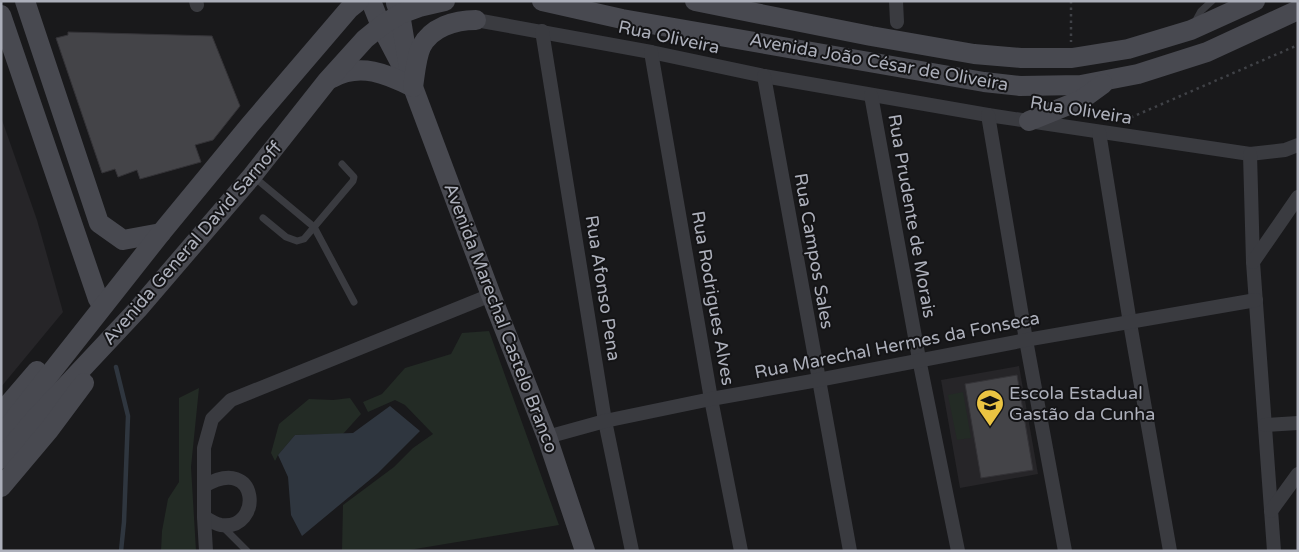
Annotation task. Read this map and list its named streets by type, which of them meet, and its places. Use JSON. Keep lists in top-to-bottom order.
{
  "streets": {
    "main road": ["Avenida João César de Oliveira", "Avenida General David Sarnoff", "Avenida Marechal Castelo Branco"],
    "street": [
      "Rua Oliveira",
      "Rua Prudente de Morais",
      "Rua Campos Sales",
      "Rua Afonso Pena",
      "Rua Rodrigues Alves",
      "Rua Marechal Hermes da Fonseca"
    ]
  },
  "crossings": [
    ["Rua Oliveira", "Rua Prudente de Morais"],
    ["Rua Oliveira", "Rua Campos Sales"],
    ["Rua Oliveira", "Rua Afonso Pena"],
    ["Rua Oliveira", "Rua Rodrigues Alves"],
    ["Rua Prudente de Morais", "Rua Marechal Hermes da Fonseca"],
    ["Avenida General David Sarnoff", "Avenida Marechal Castelo Branco"],
    ["Rua Campos Sales", "Rua Marechal Hermes da Fonseca"],
    ["Rua Afonso Pena", "Rua Marechal Hermes da Fonseca"],
    ["Rua Rodrigues Alves", "Rua Marechal Hermes da Fonseca"],
    ["Avenida Marechal Castelo Branco", "Rua Marechal Hermes da Fonseca"]
  ],
  "places": {
    "school or university": ["Escola Estadual Gastão da Cunha"]
  }
}
